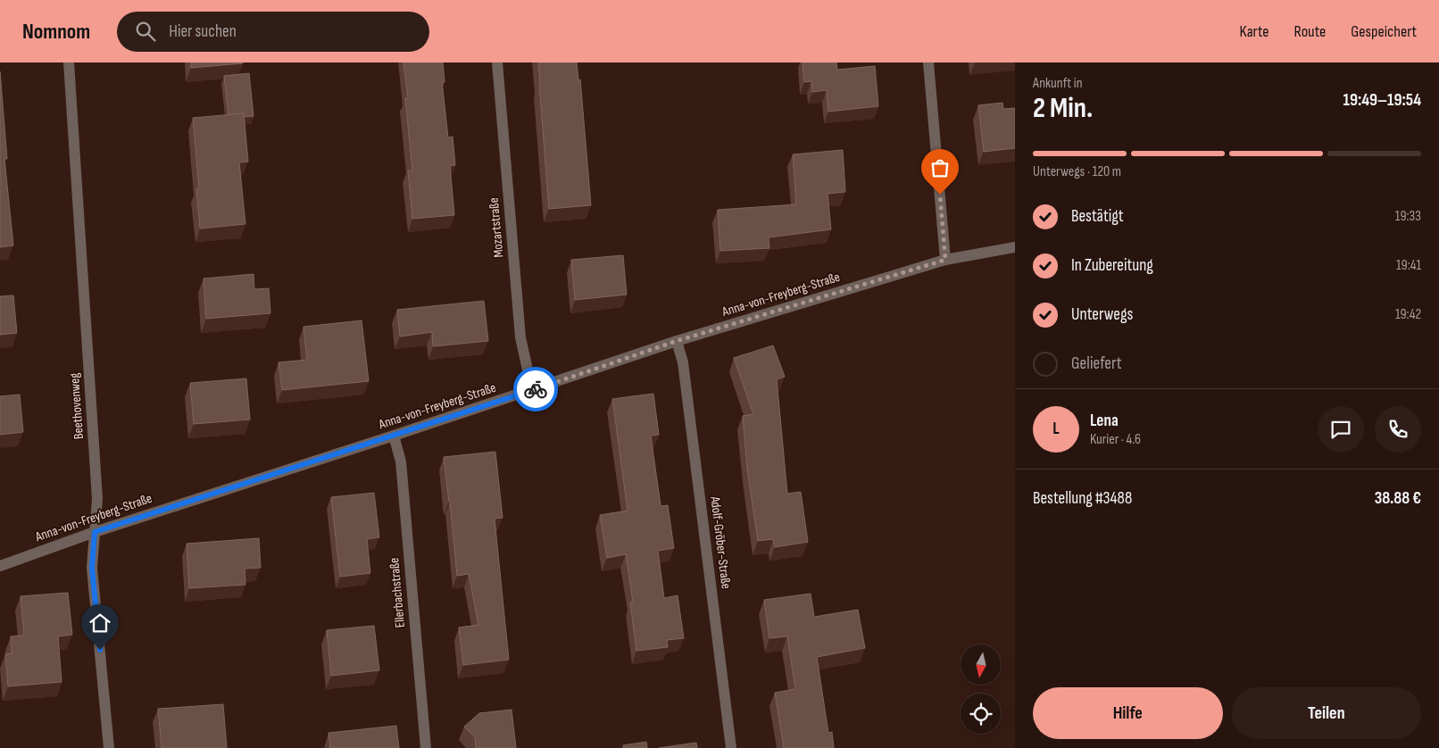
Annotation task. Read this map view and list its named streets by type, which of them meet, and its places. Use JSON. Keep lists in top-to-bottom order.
{
  "streets": {
    "street": [
      "Mozartstraße",
      "Anna-von-Freyberg-Straße",
      "Beethovenweg",
      "Adolf-Gröber-Straße",
      "Ellerbachstraße"
    ]
  },
  "crossings": [
    ["Mozartstraße", "Anna-von-Freyberg-Straße"],
    ["Anna-von-Freyberg-Straße", "Beethovenweg"],
    ["Anna-von-Freyberg-Straße", "Adolf-Gröber-Straße"],
    ["Anna-von-Freyberg-Straße", "Ellerbachstraße"]
  ],
  "north": "bottom",
  "page": {
    "header": "Nomnom",
    "search": "Hier suchen",
    "nav": ["Karte", "Route", "Gespeichert"],
    "heading": ["2 Min.", "Ankunft in", "19:49–19:54"],
    "panel": [
      "Lena",
      "Kurier · 4.6",
      "Bestellung #3488",
      "38.88 €"
    ],
    "bar": "Unterwegs · 120 m",
    "list": [
      ["Bestätigt", "19:33"],
      ["In Zubereitung", "19:41"],
      ["Unterwegs", "19:42"],
      "Geliefert"
    ],
    "round": "L",
    "buttons": ["Hilfe", "Teilen"]
  }
}
